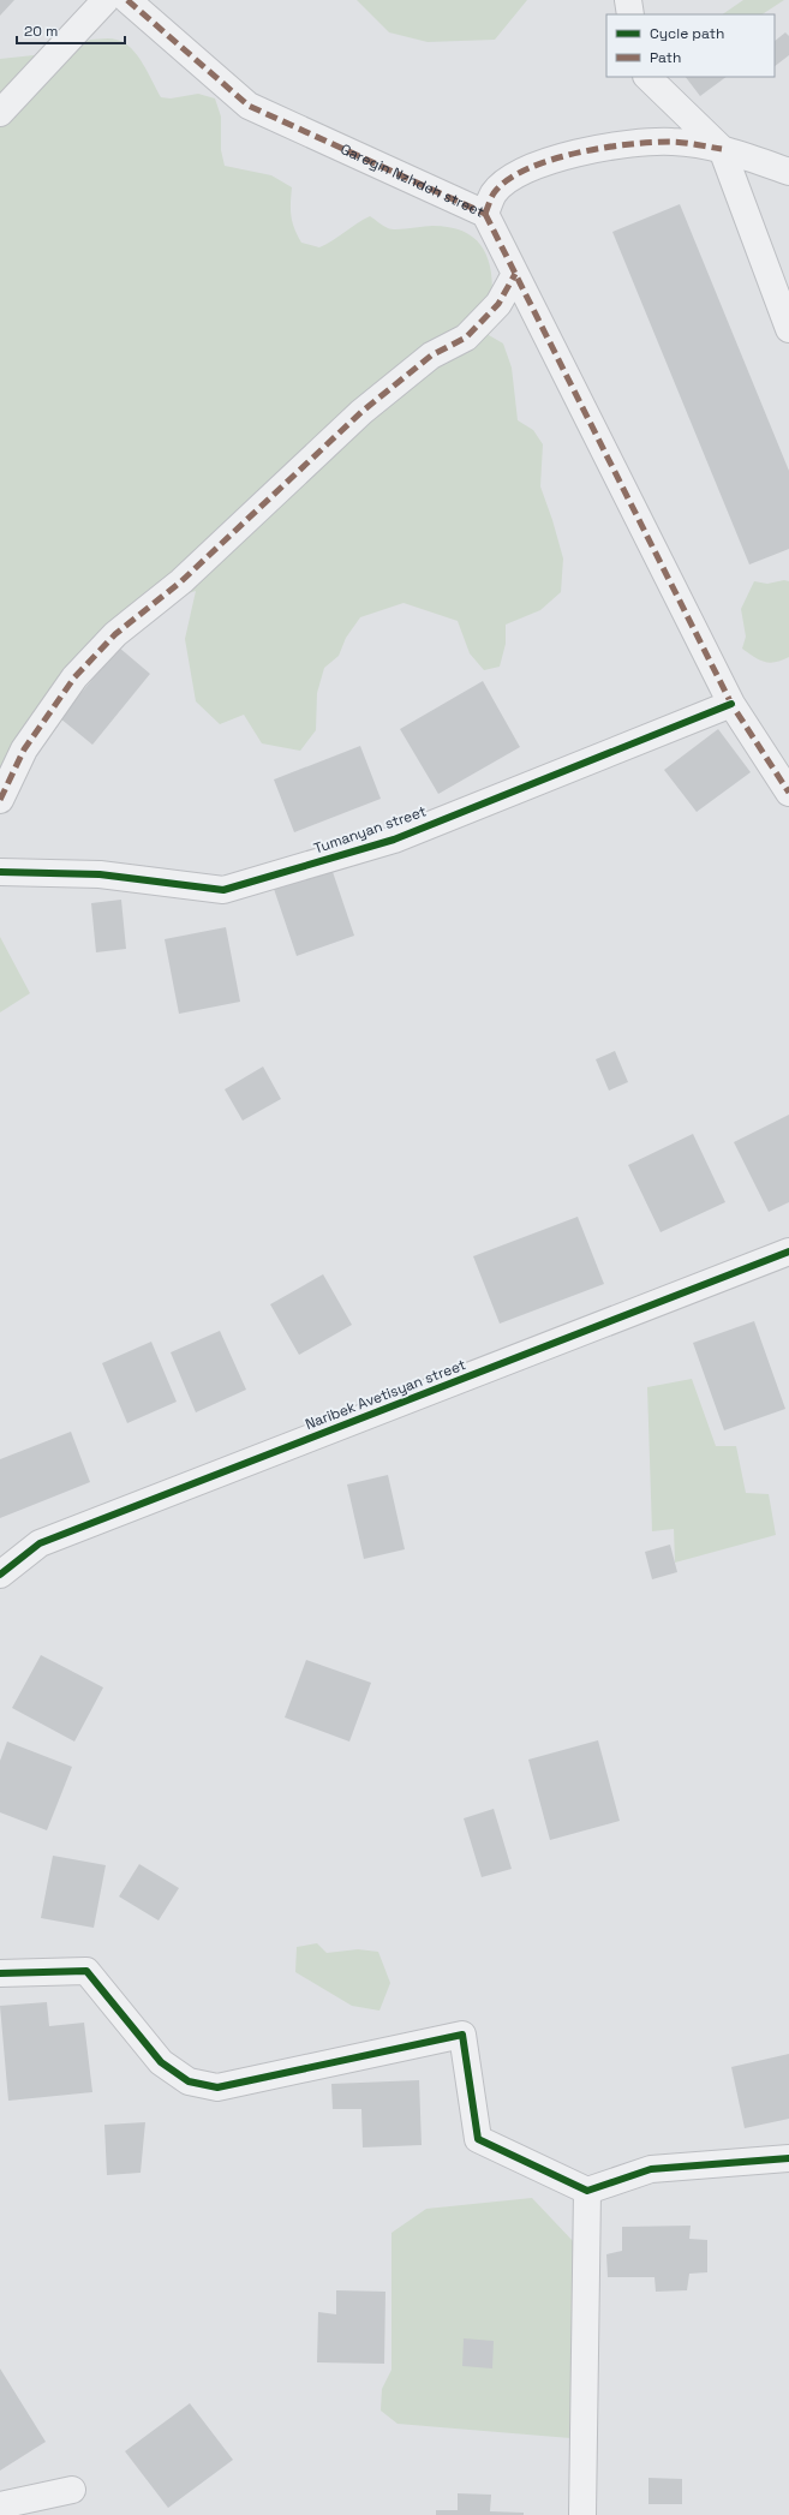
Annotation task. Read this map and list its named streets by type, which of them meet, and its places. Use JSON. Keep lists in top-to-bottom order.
{
  "streets": {
    "street": ["Garegin Nzhdeh street", "Tumanyan street", "Naribek Avetisyan street"]
  },
  "legend": ["Cycle path", "Path"],
  "scale_bar": "20 m"
}
